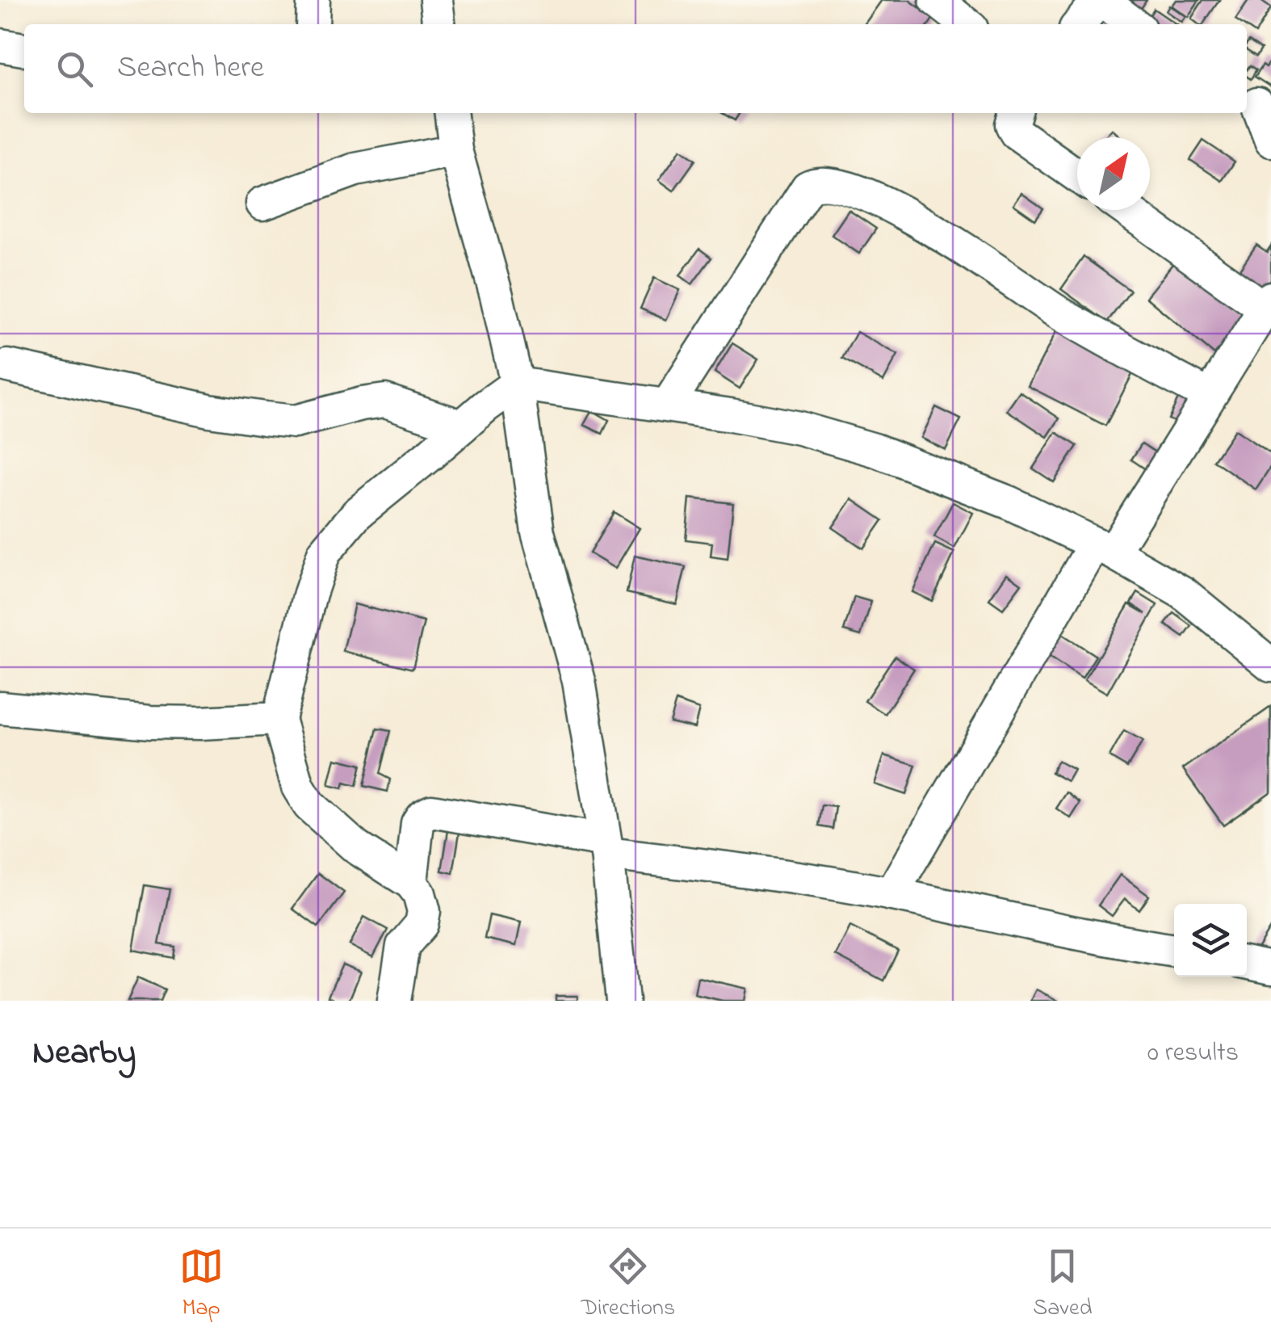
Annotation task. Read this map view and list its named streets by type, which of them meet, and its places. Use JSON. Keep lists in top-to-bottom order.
{
  "north": "top right",
  "page": {
    "search": "Search here",
    "heading": ["Nearby", "0 results"],
    "nav": ["Map", "Directions", "Saved"]
  }
}
